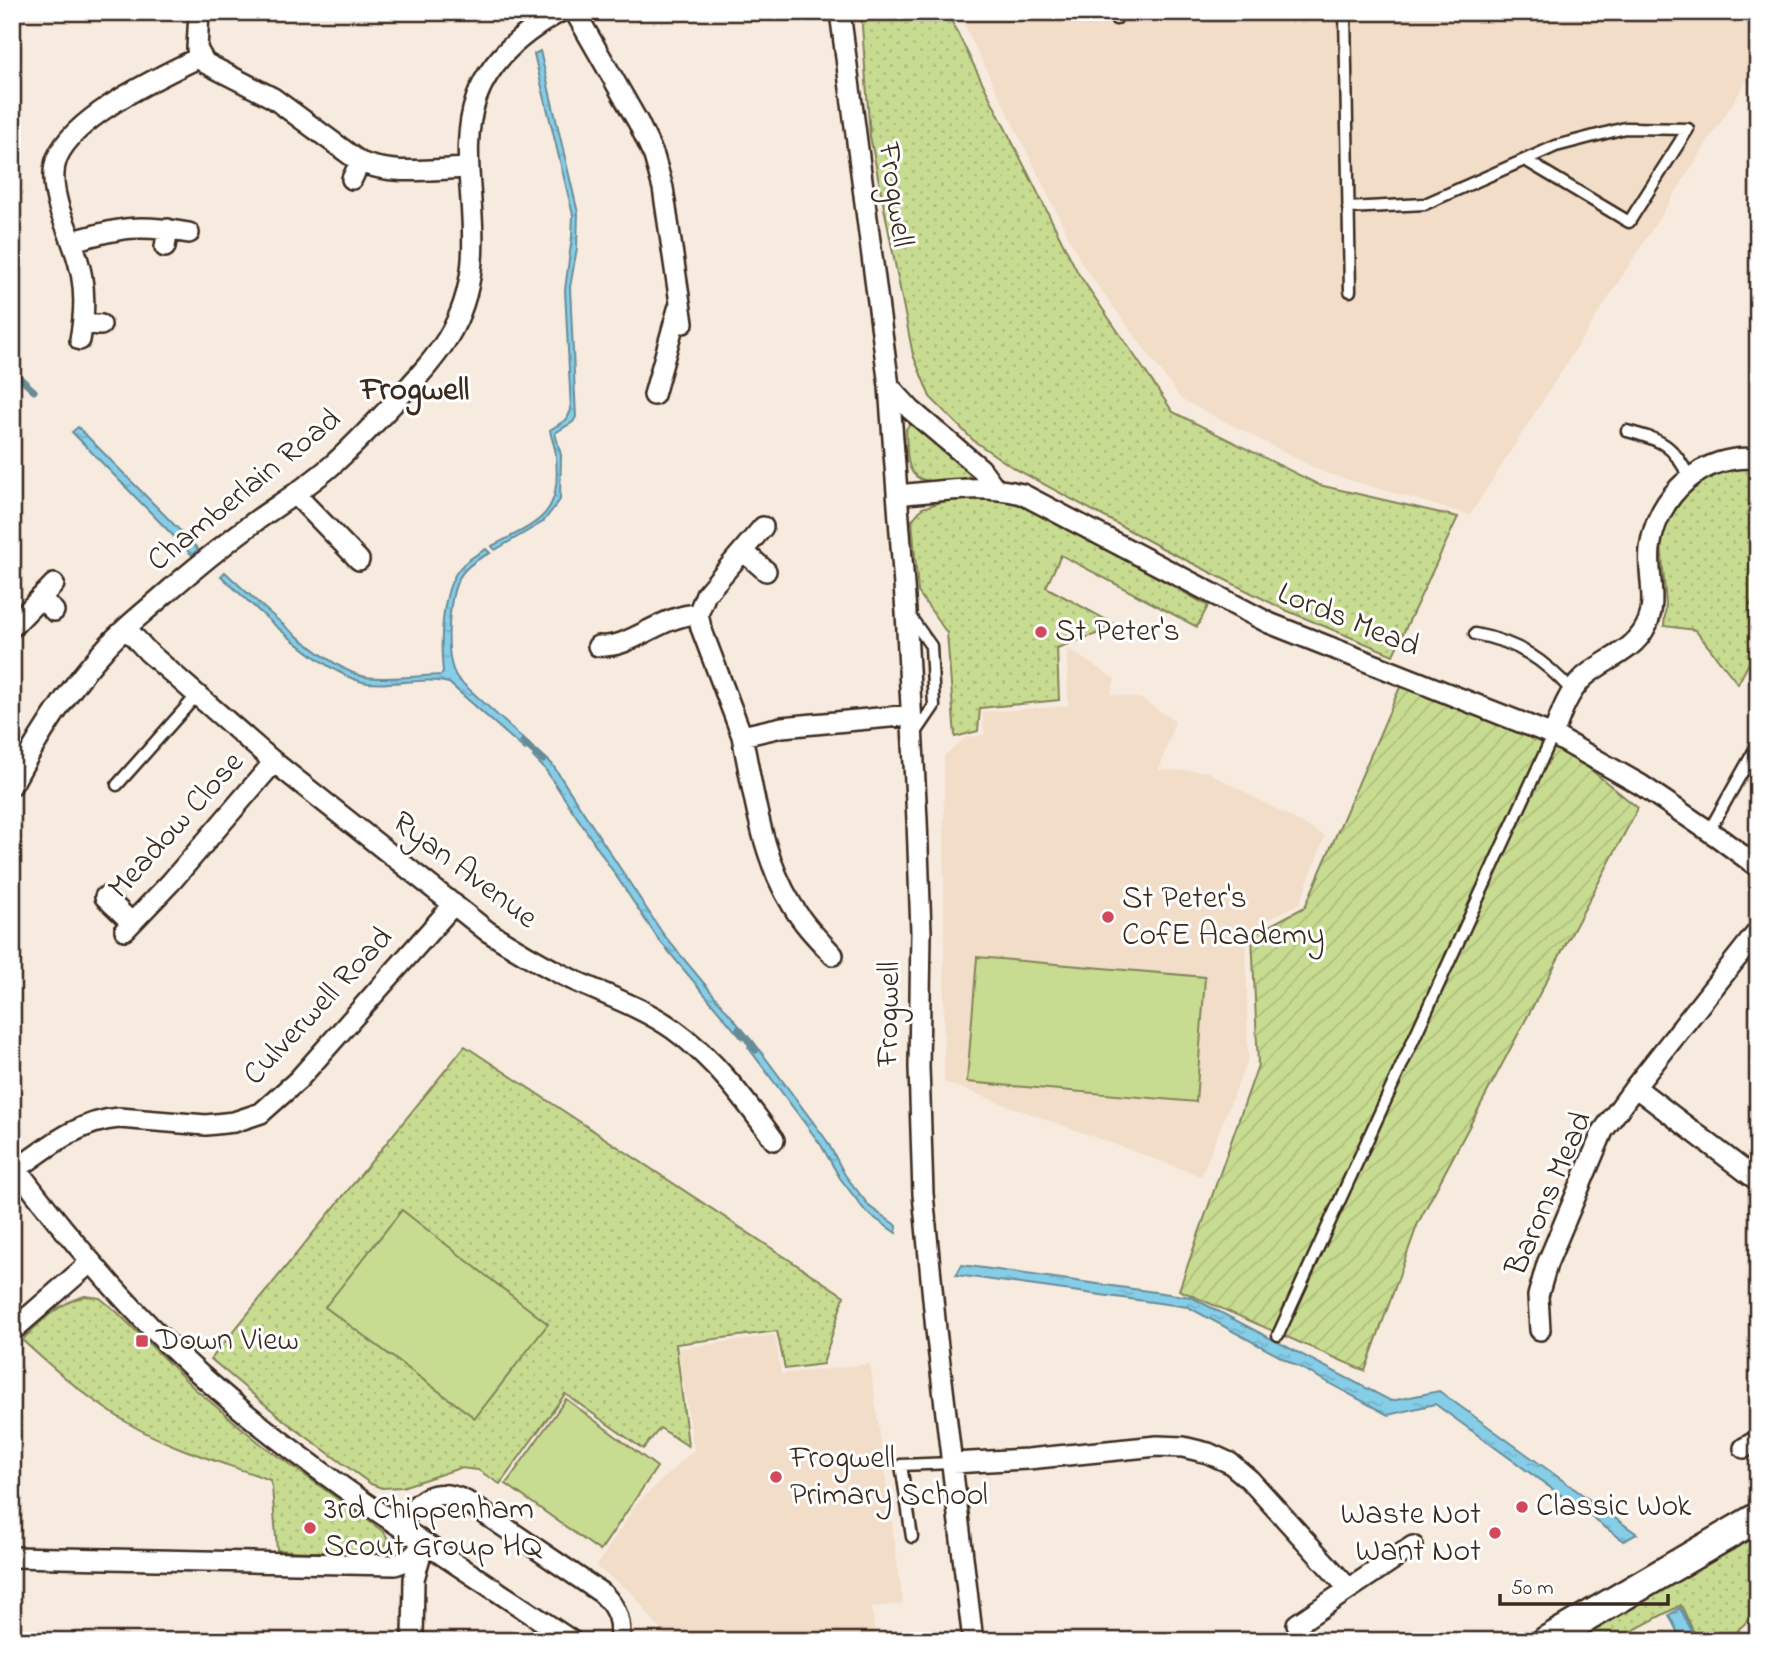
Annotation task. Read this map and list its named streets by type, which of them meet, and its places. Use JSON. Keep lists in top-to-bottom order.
{
  "streets": {
    "street": [
      "Frogwell",
      "Chamberlain Road",
      "Lords Mead",
      "Meadow Close",
      "Ryan Avenue",
      "Culverwell Road",
      "Barons Mead"
    ]
  },
  "crossings": [
    ["Frogwell", "Lords Mead"],
    ["Chamberlain Road", "Ryan Avenue"],
    ["Meadow Close", "Ryan Avenue"],
    ["Ryan Avenue", "Culverwell Road"]
  ],
  "districts": ["Frogwell"],
  "places": {
    "other": [
      "St Peter's",
      "St Peter's CofE Academy",
      "Frogwell Primary School",
      "Classic Wok",
      "3rd Chippenham Scout Group HQ",
      "Waste Not Want Not"
    ],
    "transit": ["Down View"]
  },
  "scale_bar": "50 m"
}
